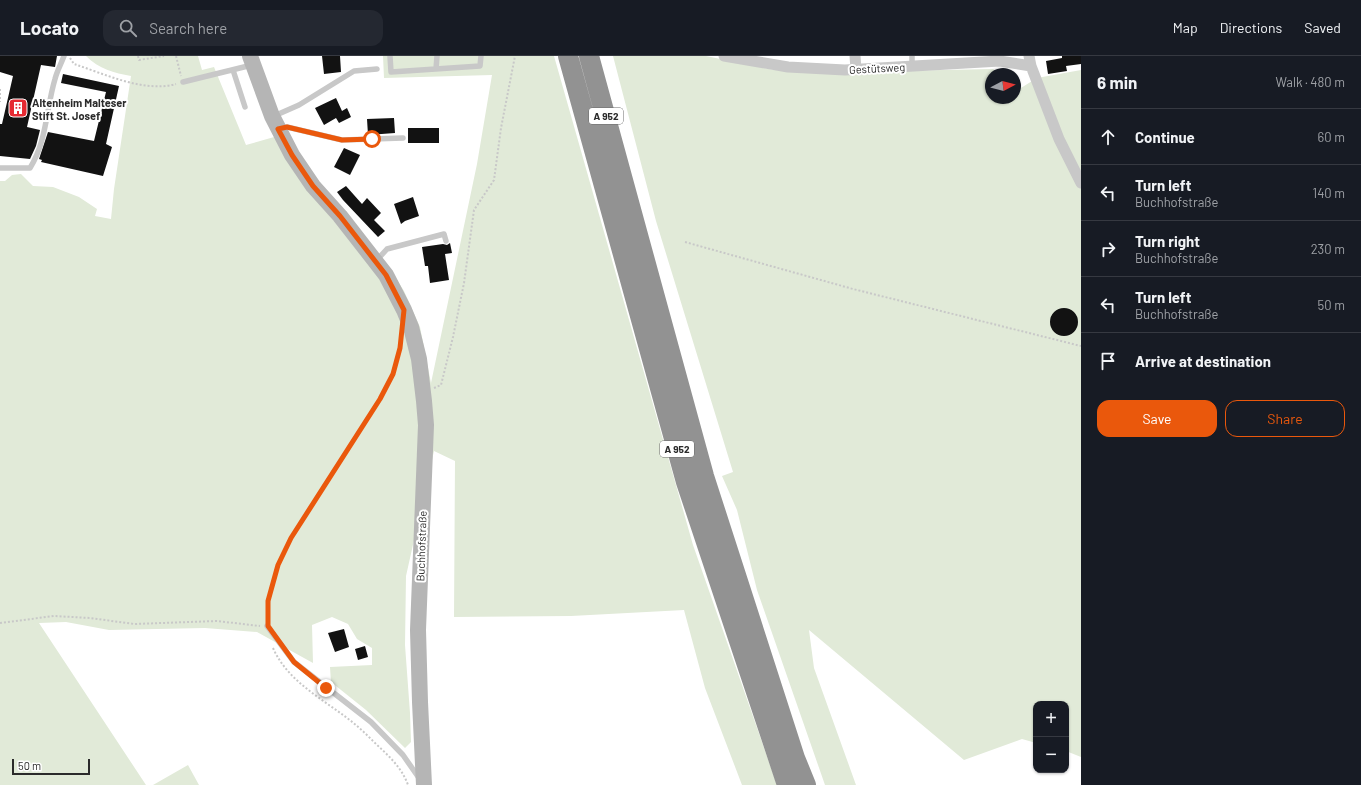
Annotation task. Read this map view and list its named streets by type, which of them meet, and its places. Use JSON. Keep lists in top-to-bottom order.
{
  "streets": {
    "highway": ["A 952"],
    "main road": ["Buchhofstraße"],
    "street": ["Gestütsweg"]
  },
  "places": {
    "building": ["Altenheim Malteser Stift St. Josef"]
  },
  "scale_bar": "50 m",
  "north": "right",
  "page": {
    "header": "Locato",
    "search": "Search here",
    "nav": ["Map", "Directions", "Saved"],
    "heading": ["6 min", "Walk · 480 m"],
    "list": [
      ["Continue", "60 m"],
      ["Turn left", "Buchhofstraße", "140 m"],
      ["Turn right", "Buchhofstraße", "230 m"],
      ["Turn left", "Buchhofstraße", "50 m"],
      "Arrive at destination"
    ],
    "buttons": ["Save", "Share"],
    "map_buttons": ["+", "−"],
    "scale": "50 m"
  }
}
